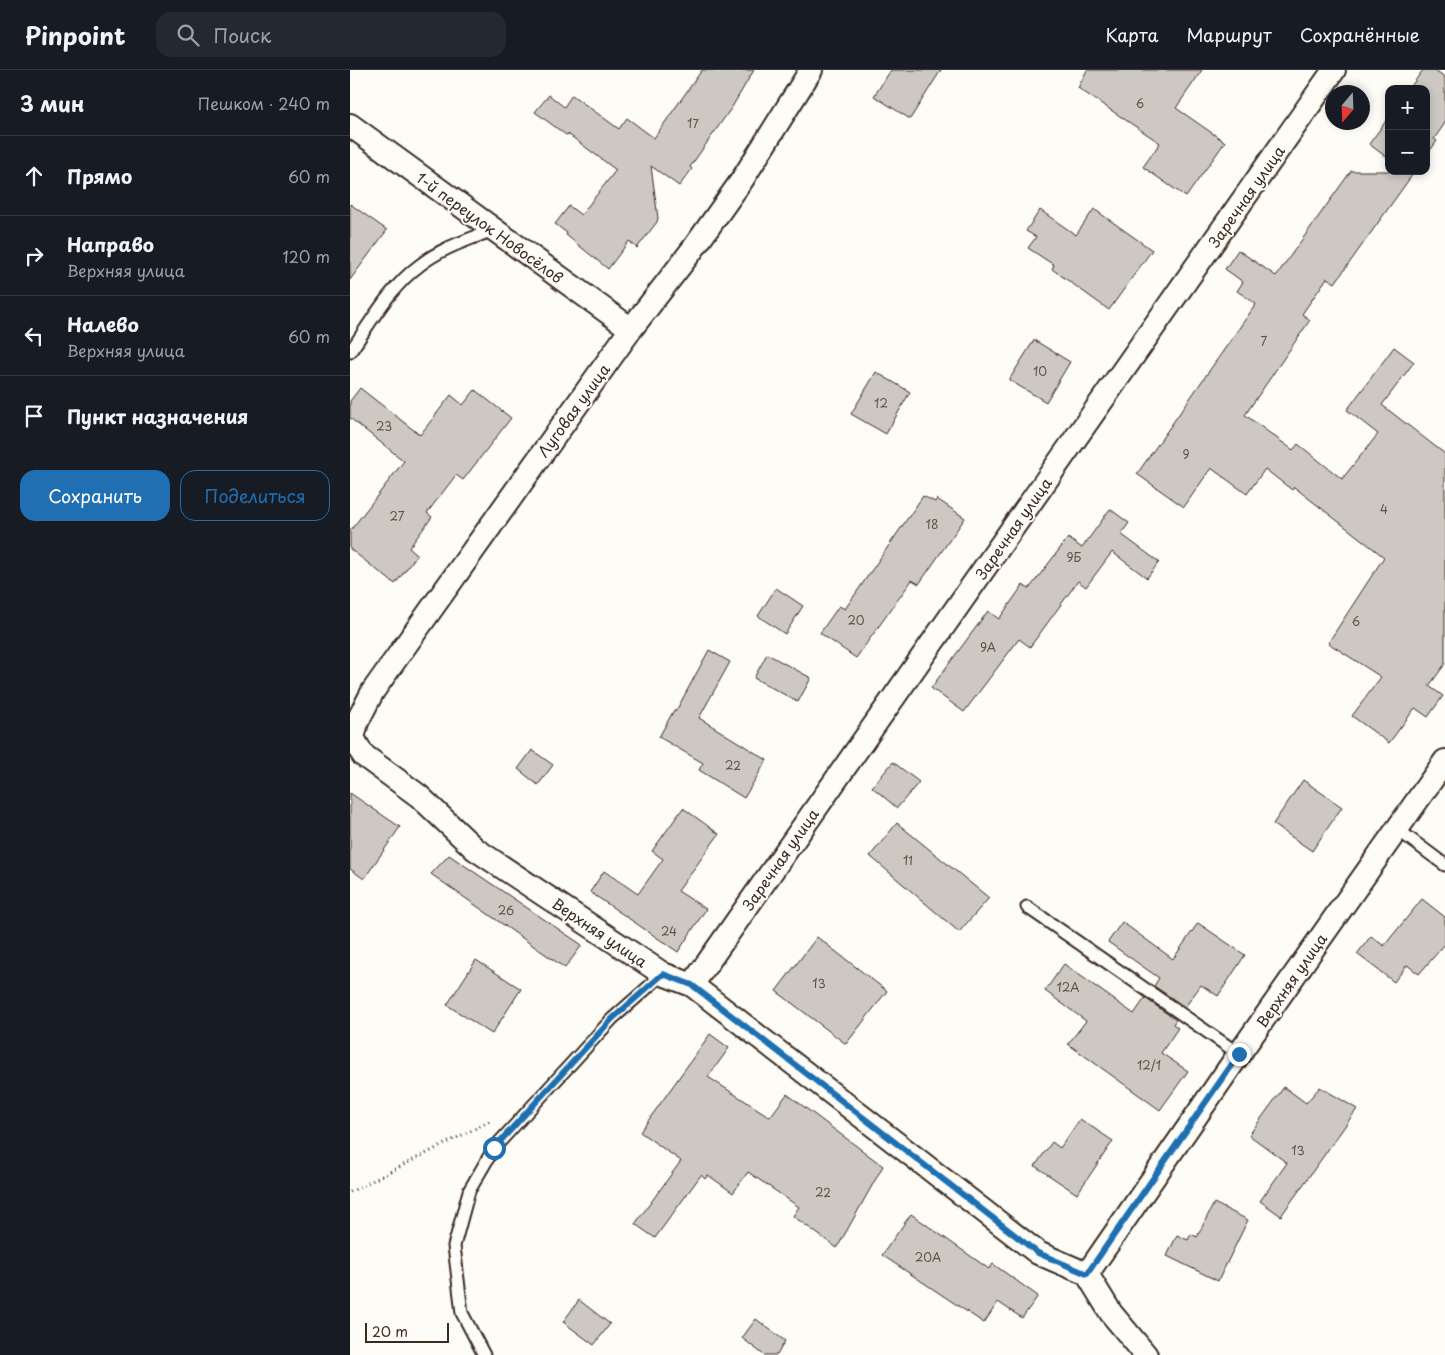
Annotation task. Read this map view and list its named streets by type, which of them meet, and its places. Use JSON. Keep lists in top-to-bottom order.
{
  "streets": {
    "street": [
      "Заречная улица",
      "1-й переулок Новосёлов",
      "Луговая улица",
      "Верхняя улица"
    ]
  },
  "crossings": [
    ["Заречная улица", "Верхняя улица"],
    ["1-й переулок Новосёлов", "Луговая улица"],
    ["Луговая улица", "Верхняя улица"]
  ],
  "house_numbers": [
    "6",
    "17",
    "7",
    "10",
    "12",
    "23",
    "9",
    "4",
    "27",
    "18",
    "9Б",
    "20",
    "6",
    "9А",
    "22",
    "11",
    "26",
    "24",
    "13",
    "12А",
    "12/1",
    "13",
    "22",
    "20А"
  ],
  "scale_bar": "20 m",
  "north": "bottom",
  "page": {
    "header": "Pinpoint",
    "search": "Поиск",
    "nav": ["Карта", "Маршрут", "Сохранённые"],
    "heading": ["3 мин", "Пешком · 240 m"],
    "map_buttons": ["+", "−"],
    "list": [
      ["Прямо", "60 m"],
      ["Направо", "Верхняя улица", "120 m"],
      ["Налево", "Верхняя улица", "60 m"],
      "Пункт назначения"
    ],
    "buttons": ["Сохранить", "Поделиться"],
    "scale": "20 m"
  }
}
